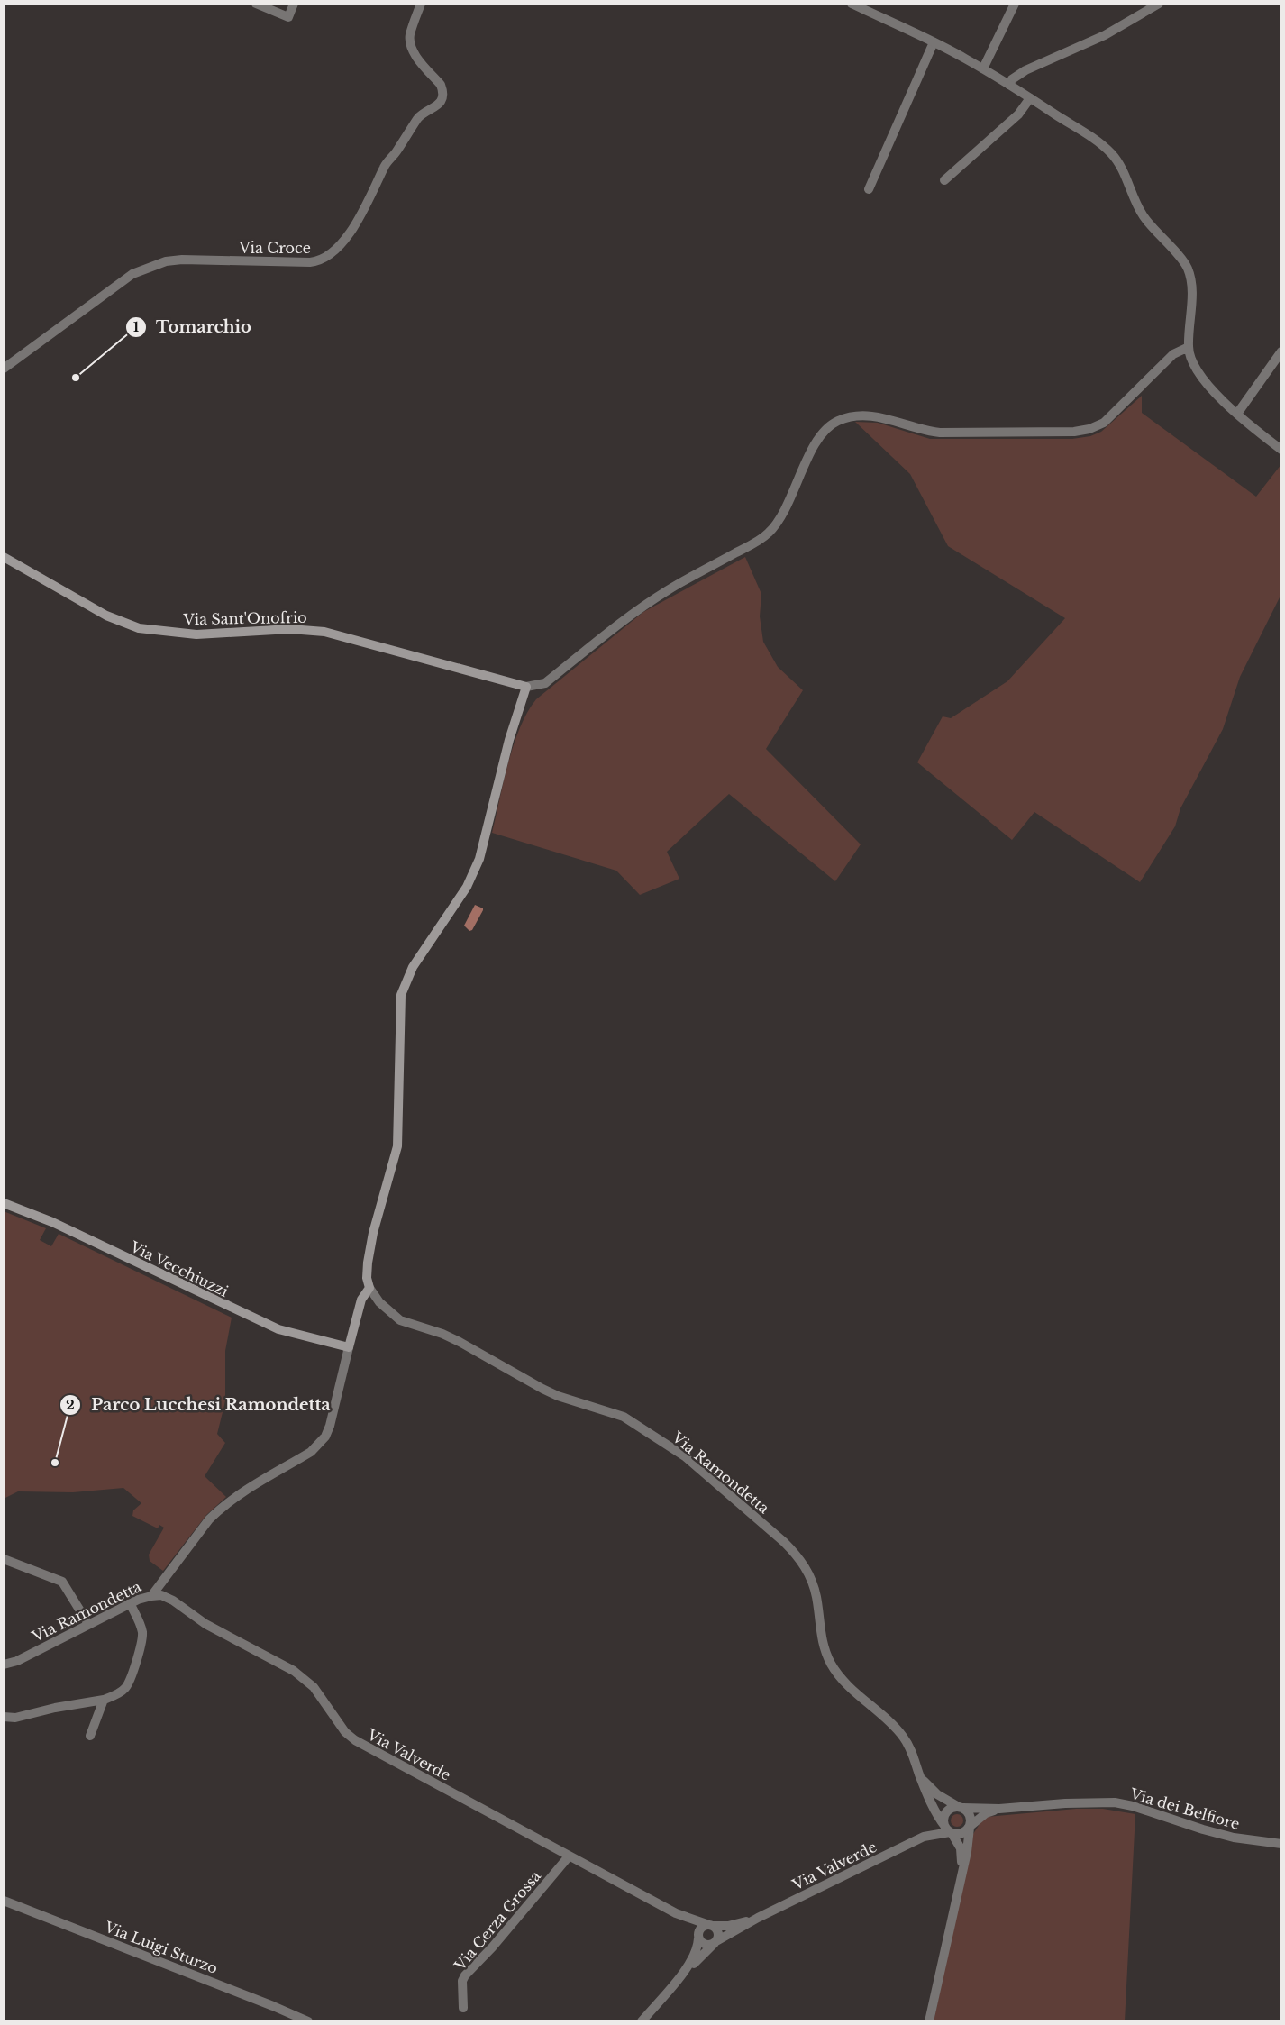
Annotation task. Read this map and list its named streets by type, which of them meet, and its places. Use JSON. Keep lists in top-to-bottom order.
{
  "streets": {
    "main road": ["Via Sant'Onofrio", "Via Vecchiuzzi"],
    "street": [
      "Via Croce",
      "Via Ramondetta",
      "Via Valverde",
      "Via dei Belfiore",
      "Via Cerza Grossa",
      "Via Luigi Sturzo"
    ]
  },
  "crossings": [
    ["Via Vecchiuzzi", "Via Ramondetta"],
    ["Via Ramondetta", "Via Valverde"],
    ["Via Ramondetta", "Via dei Belfiore"],
    ["Via Valverde", "Via Cerza Grossa"]
  ],
  "places": ["Tomarchio", "Parco Lucchesi Ramondetta"]
}
